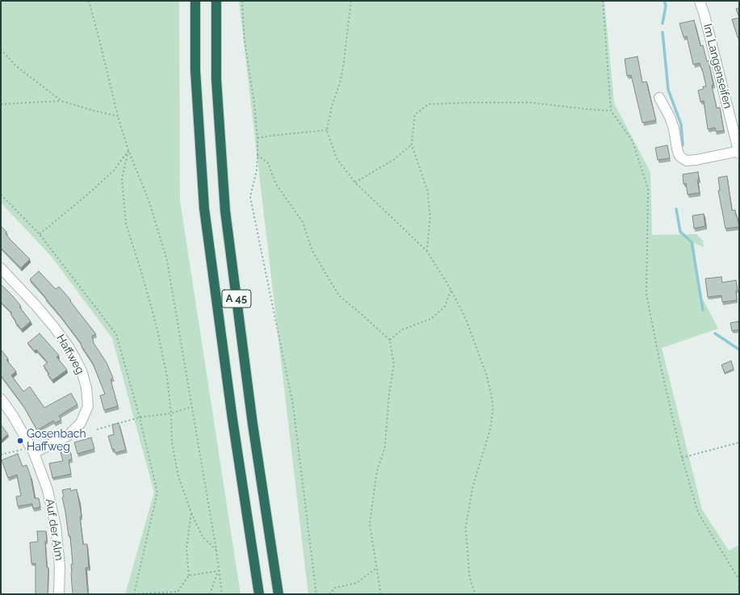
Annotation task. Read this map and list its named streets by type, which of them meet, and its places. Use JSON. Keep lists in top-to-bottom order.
{
  "streets": {
    "highway": ["A 45"],
    "street": ["Im Langenseifen", "Haffweg", "Auf der Alm"]
  },
  "crossings": [
    ["Haffweg", "Auf der Alm"]
  ],
  "places": ["Gosenbach Haffweg"]
}
